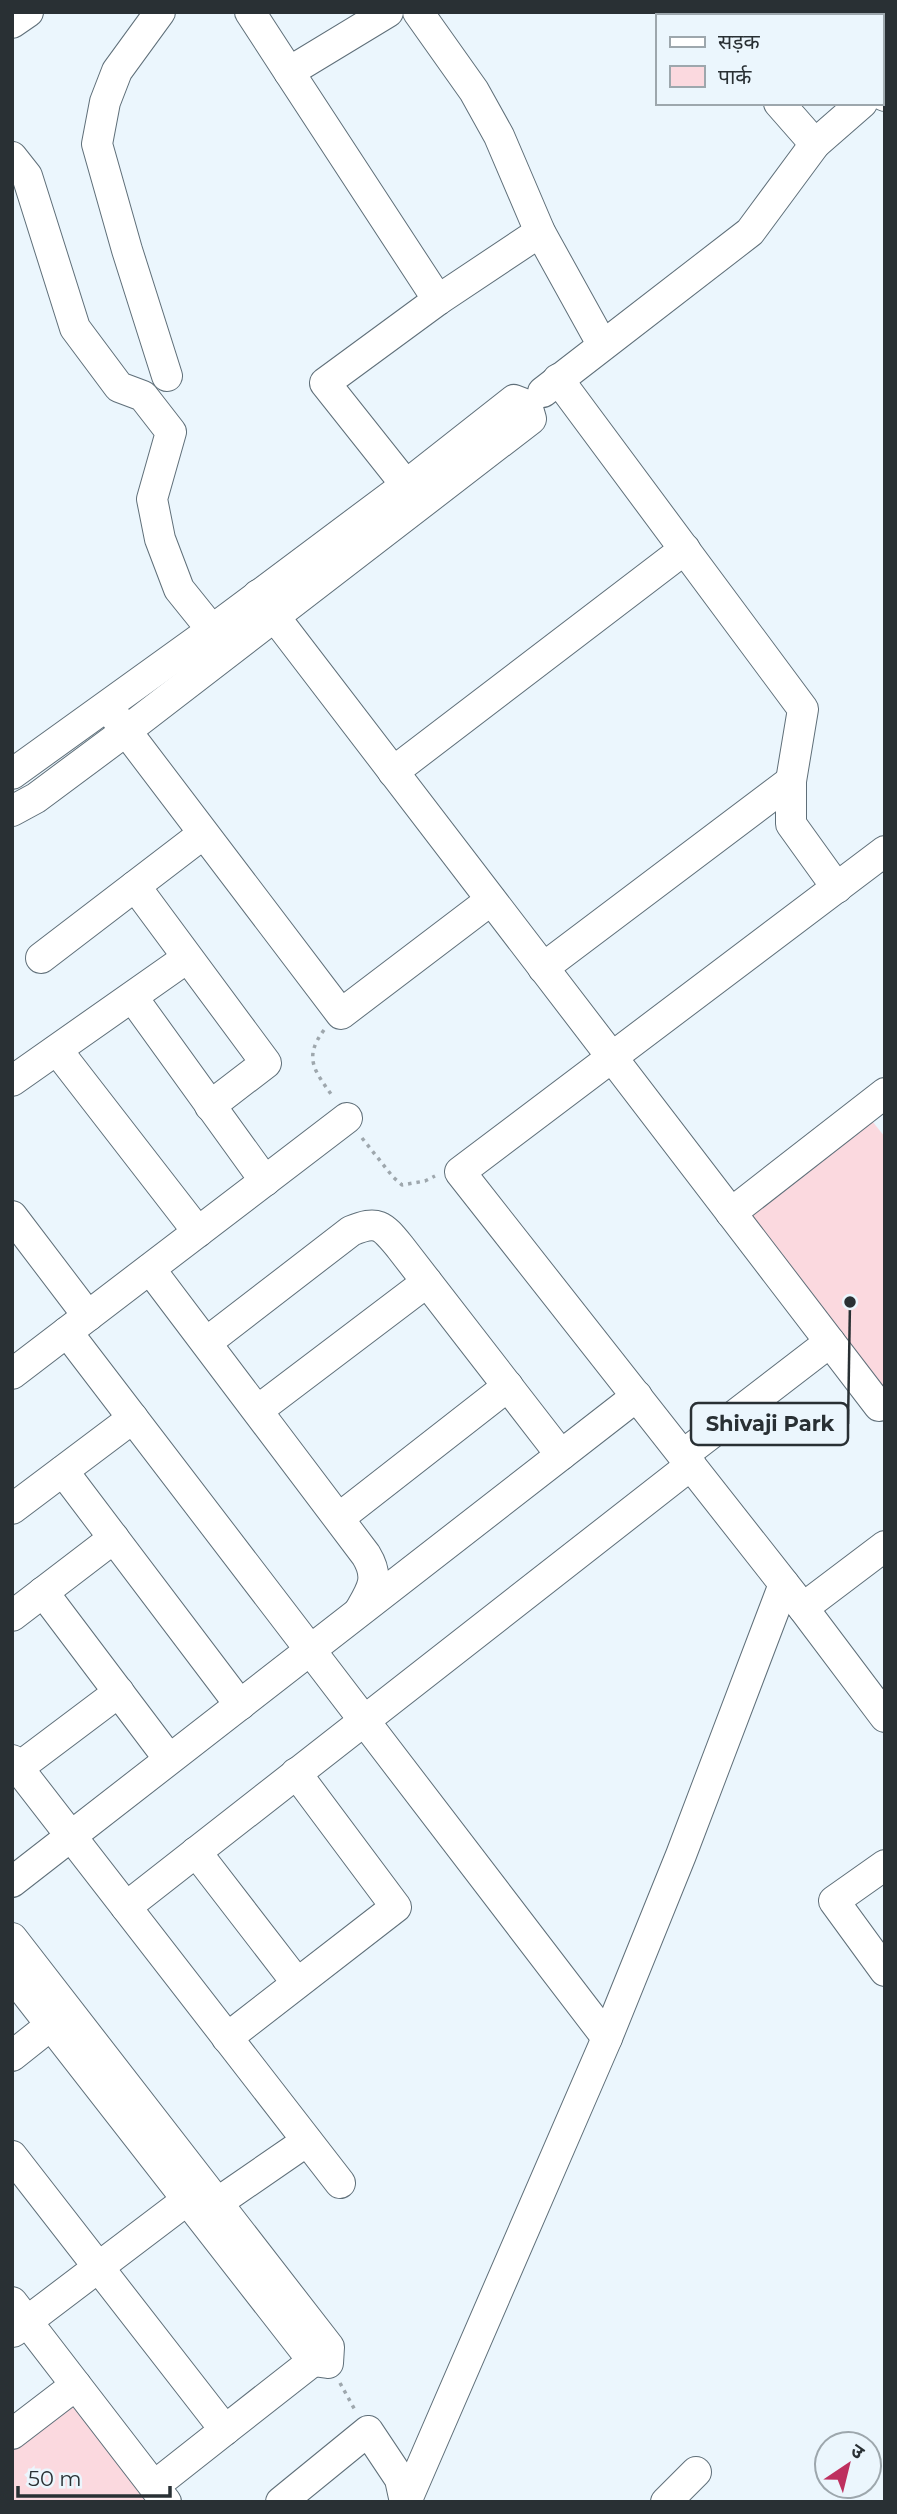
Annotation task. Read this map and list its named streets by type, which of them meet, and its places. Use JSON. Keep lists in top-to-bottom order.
{
  "places": ["Shivaji Park"],
  "legend": ["सड़क", "पार्क"],
  "scale_bar": "50 m",
  "north": "top right"
}
